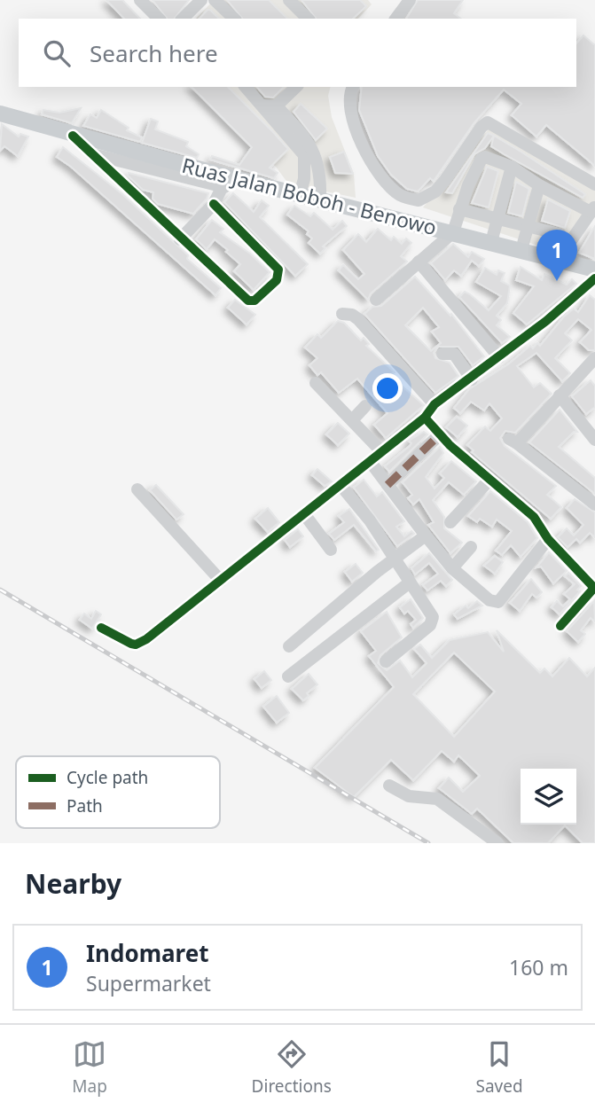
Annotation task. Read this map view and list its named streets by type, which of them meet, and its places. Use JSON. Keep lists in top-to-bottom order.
{
  "streets": {
    "main road": ["Ruas Jalan Boboh - Benowo"]
  },
  "legend": ["Cycle path", "Path"],
  "page": {
    "search": "Search here",
    "pins": "1",
    "heading": "Nearby",
    "list": [
      {
        "mark": "1",
        "name": "Indomaret",
        "note": "Supermarket",
        "value": "160 m"
      }
    ],
    "nav": ["Map", "Directions", "Saved"]
  }
}
